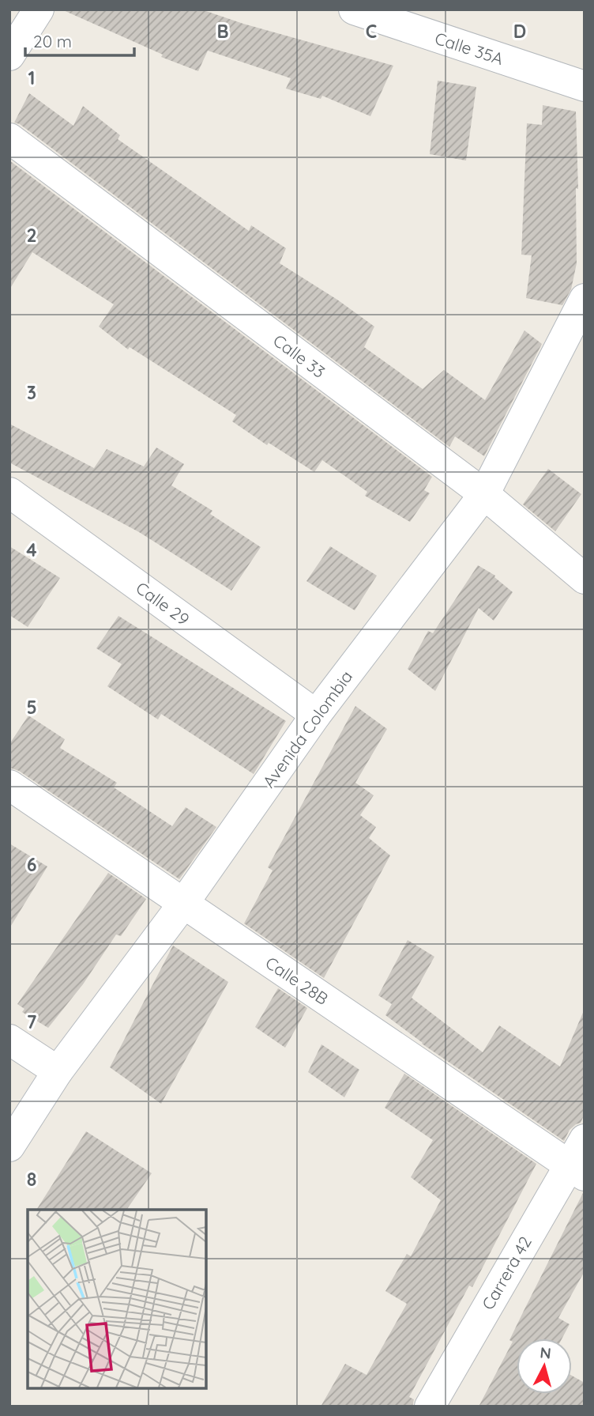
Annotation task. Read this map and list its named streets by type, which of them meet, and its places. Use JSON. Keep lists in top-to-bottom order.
{
  "streets": {
    "street": [
      "Calle 35A",
      "Calle 33",
      "Calle 29",
      "Avenida Colombia",
      "Calle 28B",
      "Carrera 42"
    ]
  },
  "crossings": [
    ["Calle 33", "Avenida Colombia"],
    ["Calle 29", "Avenida Colombia"],
    ["Avenida Colombia", "Calle 28B"],
    ["Calle 28B", "Carrera 42"]
  ],
  "scale_bar": "20 m",
  "north": "top",
  "grid": {
    "columns": ["B", "C", "D"],
    "rows": [
      "1",
      "2",
      "3",
      "4",
      "5",
      "6",
      "7",
      "8"
    ]
  }
}
